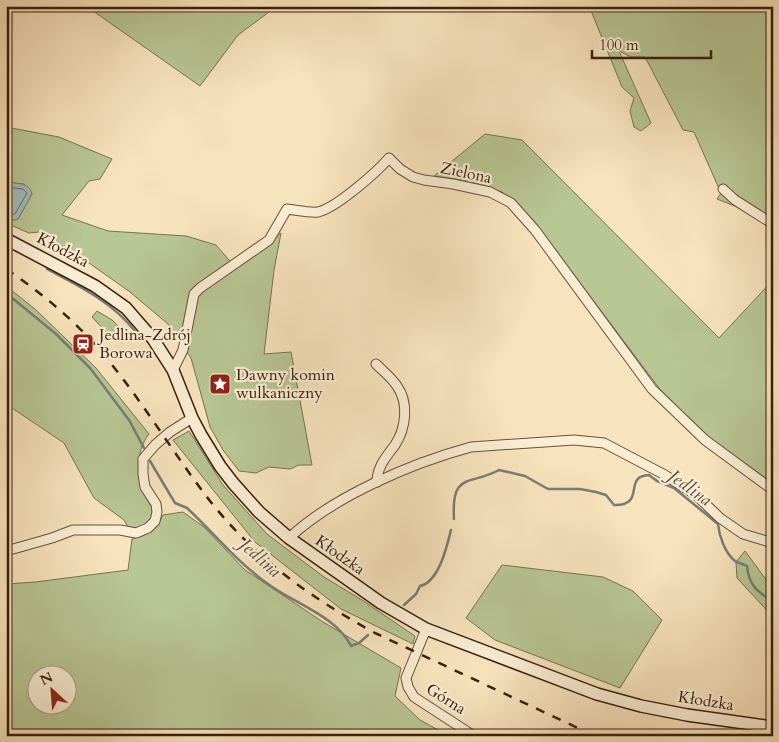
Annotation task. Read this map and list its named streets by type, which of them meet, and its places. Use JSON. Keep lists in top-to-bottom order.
{
  "streets": {
    "main road": ["Kłodzka"],
    "street": ["Zielona", "Górna"]
  },
  "crossings": [
    ["Zielona", "Kłodzka"],
    ["Kłodzka", "Górna"]
  ],
  "water": ["Jedlina"],
  "places": {
    "station": ["Jedlina-Zdrój Borowa"],
    "place": ["Dawny komin wulkaniczny"]
  },
  "scale_bar": "100 m",
  "north": "top left"
}
